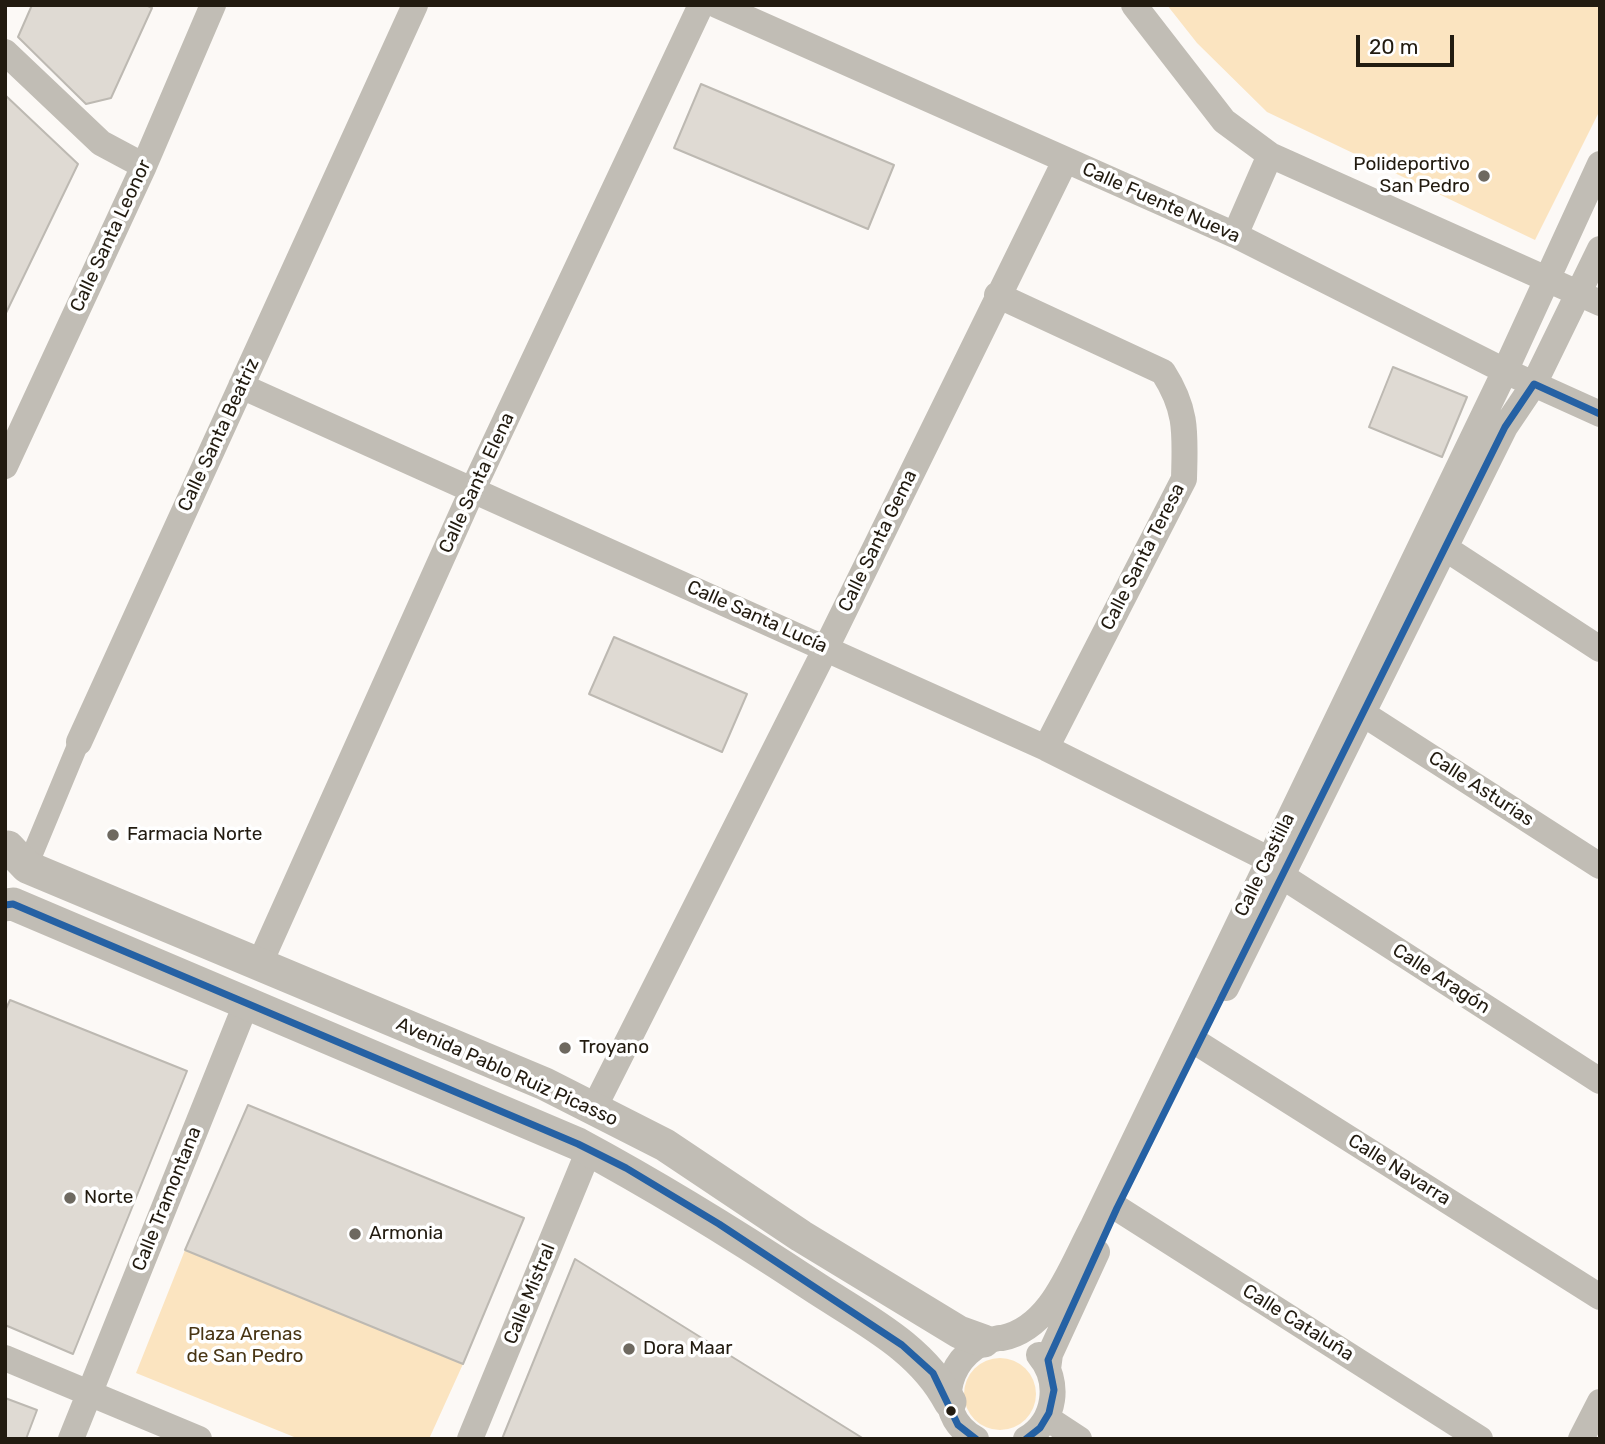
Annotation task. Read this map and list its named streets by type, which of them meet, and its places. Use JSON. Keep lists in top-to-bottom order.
{
  "streets": {
    "street": [
      "Calle Fuente Nueva",
      "Calle Santa Leonor",
      "Calle Santa Beatriz",
      "Calle Santa Elena",
      "Calle Santa Gema",
      "Calle Santa Teresa",
      "Calle Santa Lucía",
      "Calle Asturias",
      "Calle Castilla",
      "Calle Aragón",
      "Avenida Pablo Ruiz Picasso",
      "Calle Navarra",
      "Calle Tramontana",
      "Calle Mistral",
      "Calle Cataluña"
    ]
  },
  "crossings": [
    ["Calle Fuente Nueva", "Calle Santa Gema"],
    ["Calle Fuente Nueva", "Calle Castilla"],
    ["Calle Santa Beatriz", "Calle Santa Lucía"],
    ["Calle Santa Beatriz", "Avenida Pablo Ruiz Picasso"],
    ["Calle Santa Elena", "Calle Santa Lucía"],
    ["Calle Santa Elena", "Avenida Pablo Ruiz Picasso"],
    ["Calle Santa Gema", "Calle Santa Teresa"],
    ["Calle Santa Gema", "Calle Santa Lucía"],
    ["Calle Santa Gema", "Avenida Pablo Ruiz Picasso"],
    ["Calle Santa Teresa", "Calle Santa Lucía"],
    ["Calle Santa Lucía", "Calle Castilla"],
    ["Calle Santa Lucía", "Calle Aragón"],
    ["Calle Asturias", "Calle Castilla"],
    ["Calle Castilla", "Calle Aragón"],
    ["Calle Castilla", "Avenida Pablo Ruiz Picasso"],
    ["Calle Castilla", "Calle Navarra"],
    ["Calle Castilla", "Calle Cataluña"],
    ["Avenida Pablo Ruiz Picasso", "Calle Tramontana"],
    ["Avenida Pablo Ruiz Picasso", "Calle Mistral"]
  ],
  "parks": ["Plaza Arenas de San Pedro"],
  "places": [
    "Polideportivo San Pedro",
    "Farmacia Norte",
    "Troyano",
    "Norte",
    "Armonia",
    "Dora Maar"
  ],
  "scale_bar": "20 m"
}
